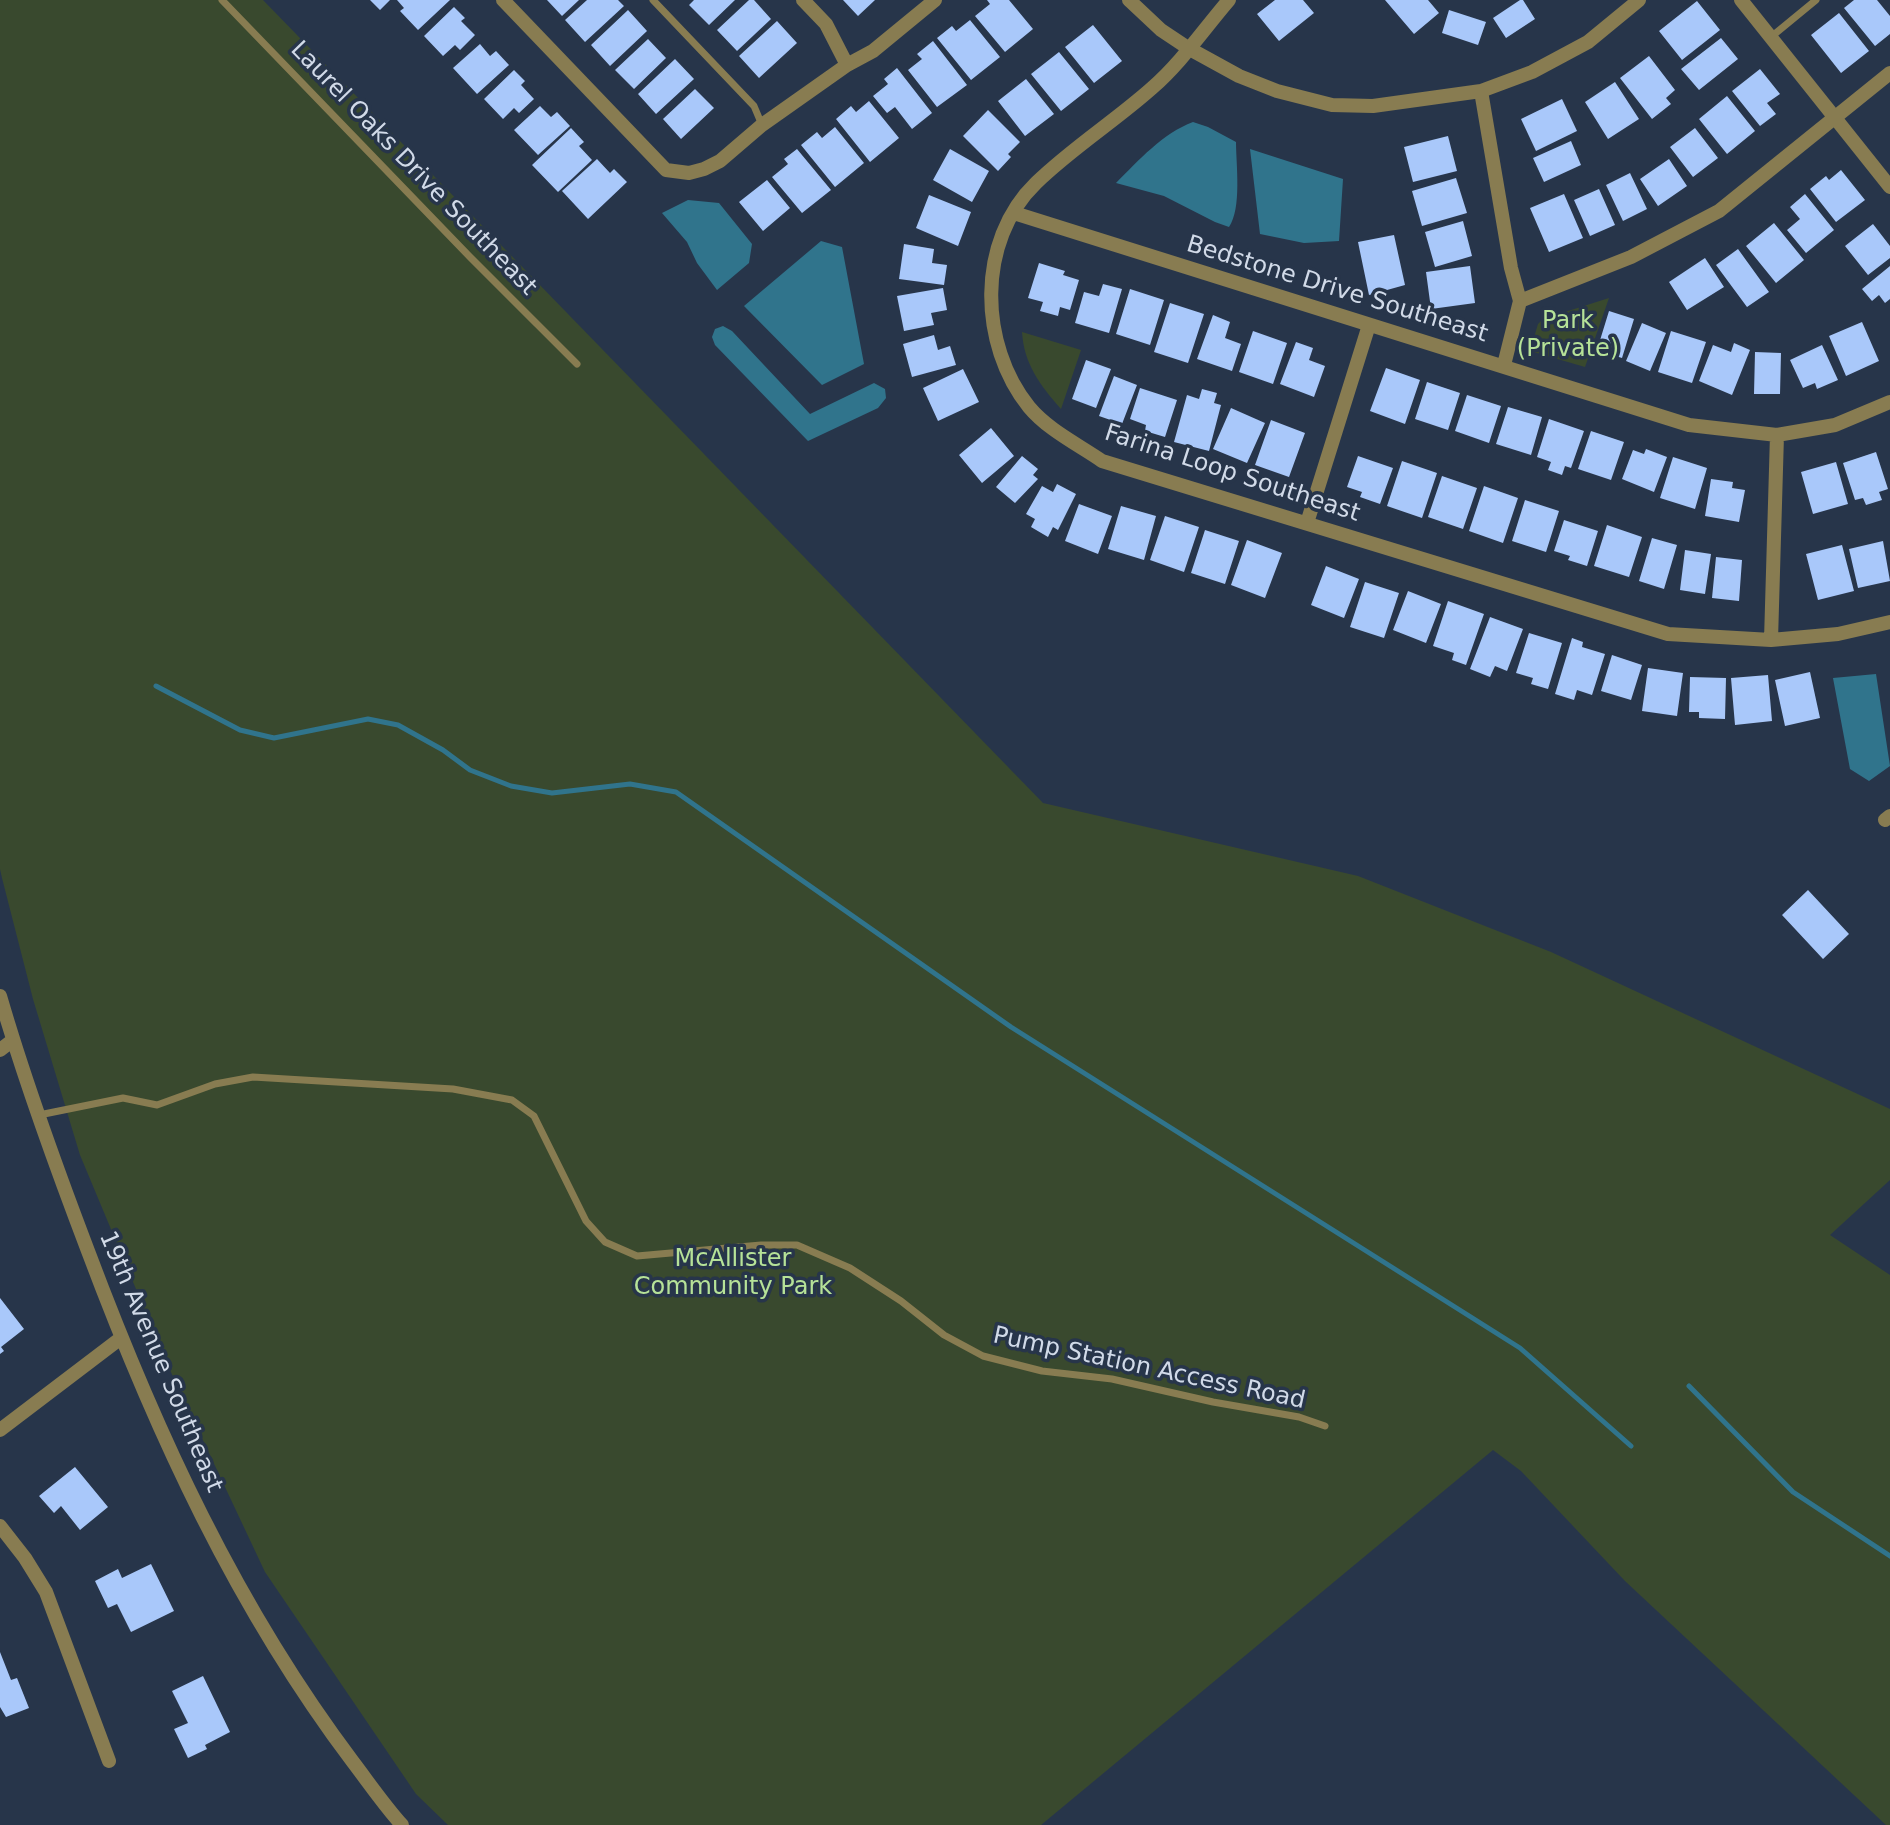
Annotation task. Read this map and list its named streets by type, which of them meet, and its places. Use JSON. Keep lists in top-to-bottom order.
{
  "streets": {
    "street": ["Bedstone Drive Southeast", "Farina Loop Southeast", "19th Avenue Southeast"],
    "lane": ["Laurel Oaks Drive Southeast", "Pump Station Access Road"]
  },
  "crossings": [
    ["Bedstone Drive Southeast", "Farina Loop Southeast"],
    ["19th Avenue Southeast", "Pump Station Access Road"]
  ],
  "parks": ["Park (Private)", "McAllister Community Park"]
}
